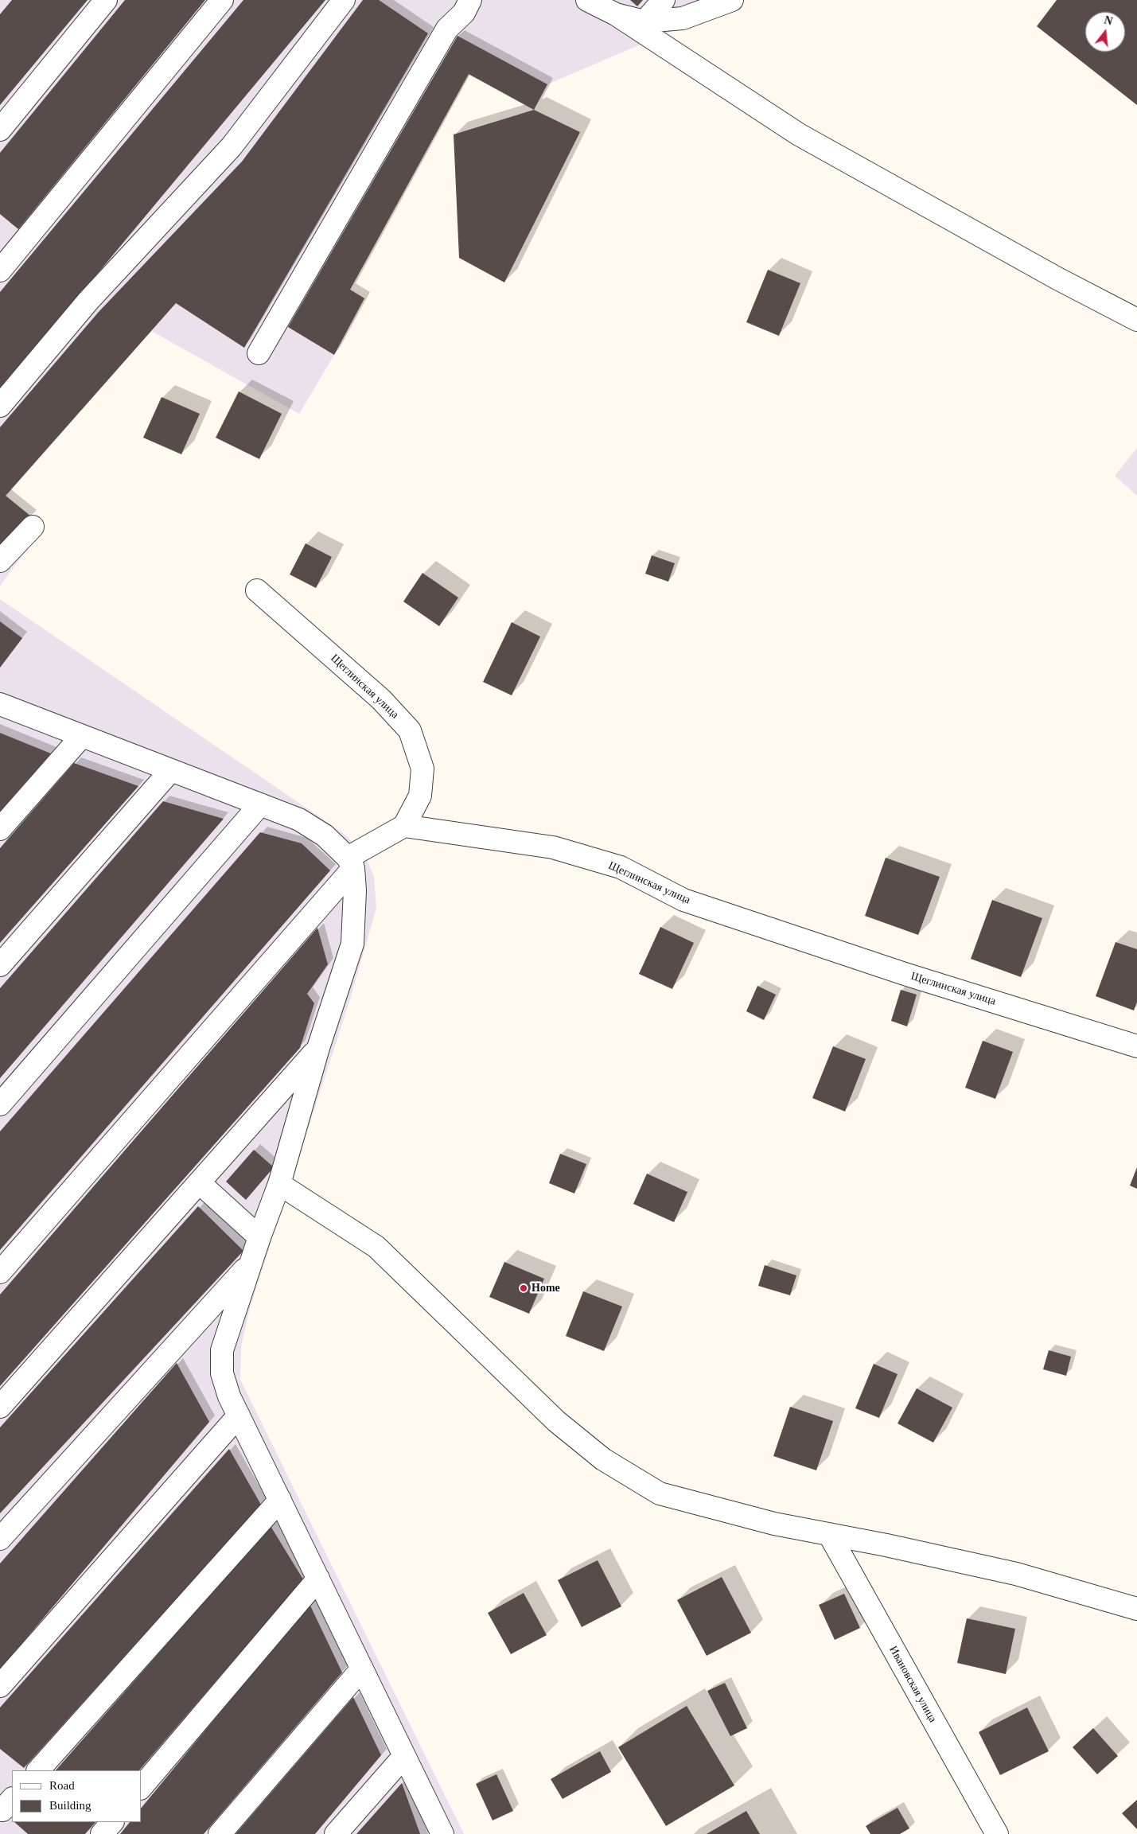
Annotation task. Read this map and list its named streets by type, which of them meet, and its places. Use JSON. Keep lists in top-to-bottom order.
{
  "streets": {
    "street": ["Щеглинская улица", "Ивановская улица"]
  },
  "places": ["Home"],
  "legend": ["Road", "Building"],
  "north": "top"
}
